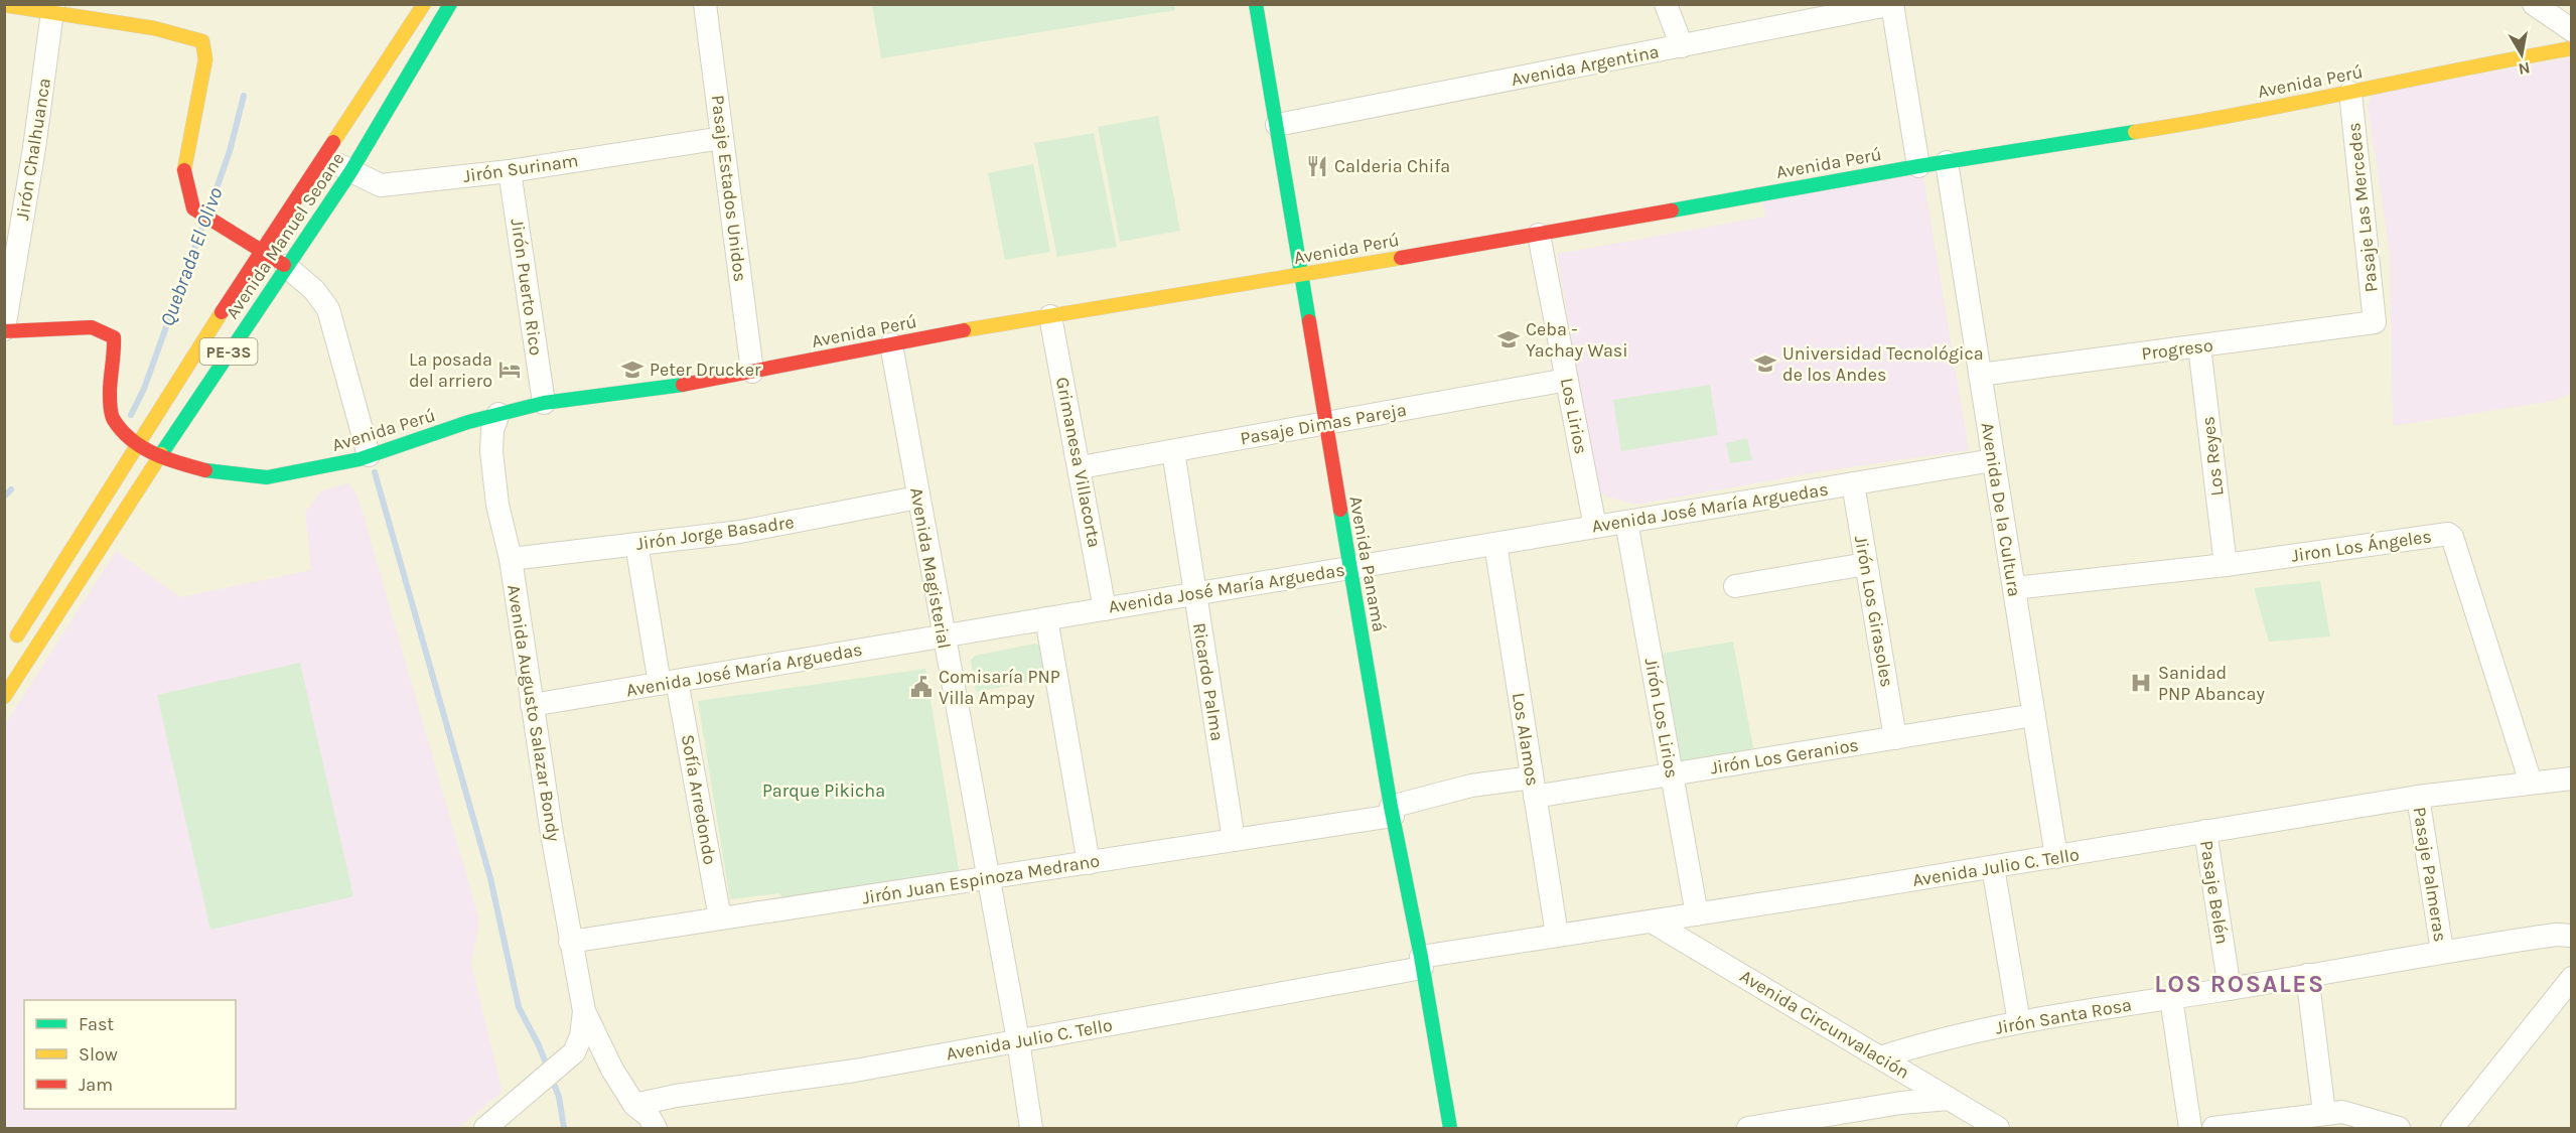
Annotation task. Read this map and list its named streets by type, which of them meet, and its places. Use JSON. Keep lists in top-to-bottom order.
{
  "streets": {
    "main road": [
      "Avenida Perú",
      "Avenida Manuel Seoane",
      "PE-3S",
      "Avenida Panamá"
    ],
    "street": [
      "Avenida Argentina",
      "Jirón Chalhuanca",
      "Jirón Surinam",
      "Pasaje Estados Unidos",
      "Pasaje Las Mercedes",
      "Jirón Puerto Rico",
      "Progreso",
      "Los Lirios",
      "Pasaje Dimas Pareja",
      "Los Reyes",
      "Grimanesa Villacorta",
      "Avenida José María Arguedas",
      "Avenida De la Cultura",
      "Jirón Jorge Basadre",
      "Jiron Los Ángeles",
      "Avenida Magisterial",
      "Jirón Los Girasoles",
      "Ricardo Palma",
      "Avenida Augusto Salazar Bondy",
      "Jirón Los Lirios",
      "Los Alamos",
      "Jirón Los Geranios",
      "Sofía Arredondo",
      "Avenida Julio C. Tello",
      "Pasaje Palmeras",
      "Jirón Juan Espinoza Medrano",
      "Pasaje Belén",
      "Jirón Santa Rosa",
      "Avenida Circunvalación"
    ]
  },
  "crossings": [
    ["Avenida Argentina", "Avenida Panamá"],
    ["Avenida Perú", "Jirón Chalhuanca"],
    ["Avenida Perú", "Pasaje Estados Unidos"],
    ["Avenida Perú", "Pasaje Las Mercedes"],
    ["Avenida Perú", "Avenida Manuel Seoane"],
    ["Avenida Perú", "Jirón Puerto Rico"],
    ["Avenida Perú", "Los Lirios"],
    ["Avenida Perú", "Grimanesa Villacorta"],
    ["Avenida Perú", "Avenida De la Cultura"],
    ["Avenida Perú", "Avenida Panamá"],
    ["Avenida Perú", "Avenida Magisterial"],
    ["Avenida Perú", "Avenida Augusto Salazar Bondy"],
    ["Jirón Surinam", "Pasaje Estados Unidos"],
    ["Jirón Surinam", "Avenida Manuel Seoane"],
    ["Jirón Surinam", "Jirón Puerto Rico"],
    ["Pasaje Las Mercedes", "Progreso"],
    ["Progreso", "Los Reyes"],
    ["Progreso", "Avenida De la Cultura"],
    ["Los Lirios", "Pasaje Dimas Pareja"],
    ["Los Lirios", "Avenida José María Arguedas"],
    ["Pasaje Dimas Pareja", "Grimanesa Villacorta"],
    ["Pasaje Dimas Pareja", "Avenida Panamá"],
    ["Pasaje Dimas Pareja", "Ricardo Palma"],
    ["Los Reyes", "Jiron Los Ángeles"],
    ["Grimanesa Villacorta", "Avenida José María Arguedas"],
    ["Avenida José María Arguedas", "Avenida De la Cultura"],
    ["Avenida José María Arguedas", "Avenida Panamá"],
    ["Avenida José María Arguedas", "Avenida Magisterial"],
    ["Avenida José María Arguedas", "Jirón Los Girasoles"],
    ["Avenida José María Arguedas", "Ricardo Palma"],
    ["Avenida José María Arguedas", "Avenida Augusto Salazar Bondy"],
    ["Avenida José María Arguedas", "Jirón Los Lirios"],
    ["Avenida José María Arguedas", "Los Alamos"],
    ["Avenida José María Arguedas", "Sofía Arredondo"],
    ["Avenida De la Cultura", "Jiron Los Ángeles"],
    ["Avenida De la Cultura", "Jirón Los Geranios"],
    ["Avenida De la Cultura", "Avenida Julio C. Tello"],
    ["Jirón Jorge Basadre", "Avenida Magisterial"],
    ["Jirón Jorge Basadre", "Avenida Augusto Salazar Bondy"],
    ["Jirón Jorge Basadre", "Sofía Arredondo"],
    ["Jiron Los Ángeles", "Avenida Julio C. Tello"],
    ["Avenida Panamá", "Jirón Los Geranios"],
    ["Avenida Panamá", "Avenida Julio C. Tello"],
    ["Avenida Panamá", "Jirón Juan Espinoza Medrano"],
    ["Avenida Magisterial", "Avenida Julio C. Tello"],
    ["Avenida Magisterial", "Jirón Juan Espinoza Medrano"],
    ["Jirón Los Girasoles", "Jirón Los Geranios"],
    ["Ricardo Palma", "Jirón Juan Espinoza Medrano"],
    ["Avenida Augusto Salazar Bondy", "Jirón Juan Espinoza Medrano"],
    ["Jirón Los Lirios", "Jirón Los Geranios"],
    ["Jirón Los Lirios", "Avenida Julio C. Tello"],
    ["Los Alamos", "Jirón Los Geranios"],
    ["Los Alamos", "Avenida Julio C. Tello"],
    ["Jirón Los Geranios", "Jirón Juan Espinoza Medrano"],
    ["Sofía Arredondo", "Jirón Juan Espinoza Medrano"],
    ["Avenida Julio C. Tello", "Pasaje Palmeras"],
    ["Avenida Julio C. Tello", "Pasaje Belén"],
    ["Avenida Julio C. Tello", "Avenida Circunvalación"],
    ["Pasaje Palmeras", "Jirón Santa Rosa"],
    ["Pasaje Belén", "Jirón Santa Rosa"],
    ["Jirón Santa Rosa", "Avenida Circunvalación"]
  ],
  "districts": ["LOS ROSALES"],
  "water": ["Quebrada El Olivo"],
  "parks": ["Parque Pikicha"],
  "places": {
    "restaurant": ["Calderia Chifa"],
    "school or university": ["Ceba - Yachay Wasi", "Universidad Tecnológica de los Andes", "Peter Drucker"],
    "hotel": ["La posada del arriero"],
    "hospital": ["Sanidad PNP Abancay"],
    "public building": ["Comisaría PNP Villa Ampay"]
  },
  "legend": ["Fast", "Slow", "Jam"],
  "north": "bottom"
}
